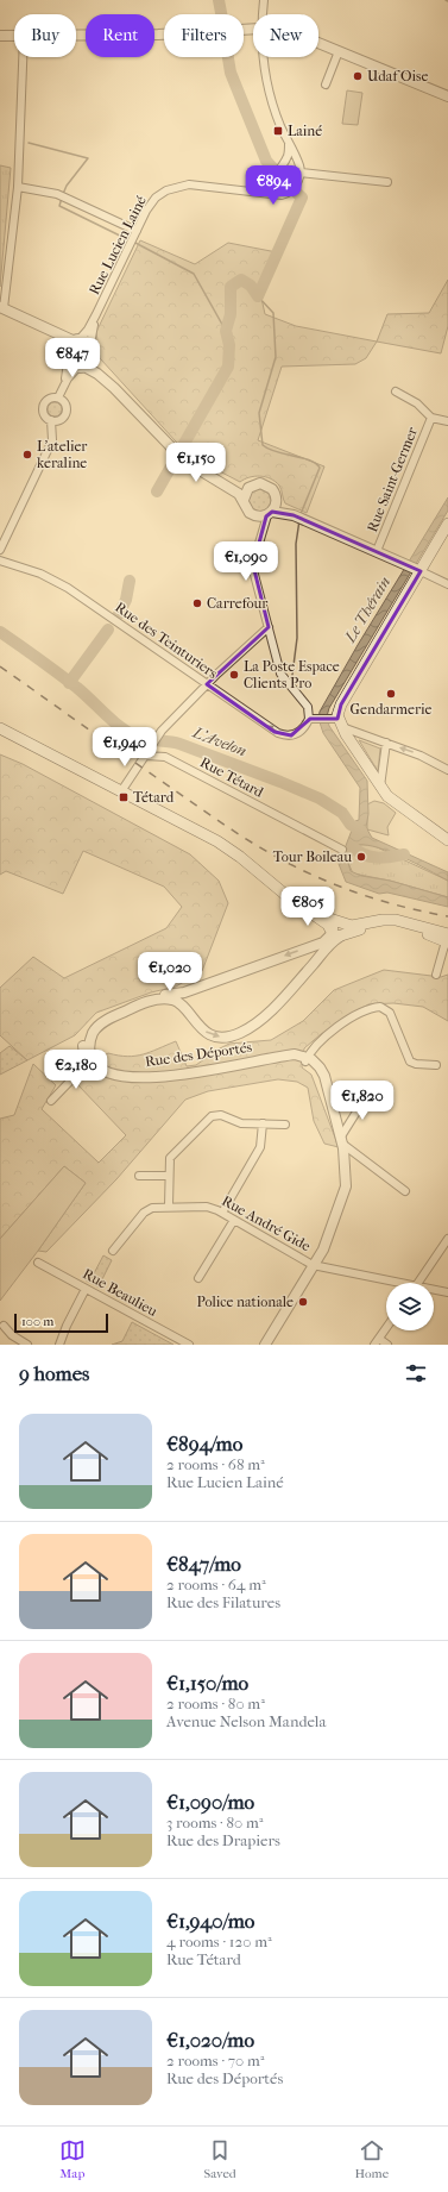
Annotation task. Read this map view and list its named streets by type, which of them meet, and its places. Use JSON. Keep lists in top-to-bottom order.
{
  "streets": {
    "main road": ["Rue des Déportés"],
    "street": [
      "Rue Lucien Lainé",
      "Rue Saint-Germer",
      "Rue des Teinturiers",
      "Rue Tétard",
      "Rue André Gide",
      "Rue Beaulieu"
    ]
  },
  "water": ["Le Thérain", "L'Avelon"],
  "places": {
    "other": [
      "Udaf Oise",
      "L'atelier keraline",
      "Carrefour",
      "La Poste Espace Clients Pro",
      "Gendarmerie",
      "Tour Boileau",
      "Police nationale"
    ],
    "transit": ["Lainé", "Tétard"]
  },
  "scale_bar": "100 m",
  "page": {
    "chip": [
      "Buy",
      "Rent",
      "Filters",
      "New"
    ],
    "price": [
      "€894",
      "€847",
      "€1,150",
      "€1,090",
      "€1,940",
      "€805",
      "€1,020",
      "€2,180",
      "€1,820"
    ],
    "scale": "100 m",
    "heading": "9 homes",
    "list": [
      {
        "name": "€894/mo",
        "note": "2 rooms · 68 m² · Rue Lucien Lainé"
      },
      {
        "name": "€847/mo",
        "note": "2 rooms · 64 m² · Rue des Filatures"
      },
      {
        "name": "€1,150/mo",
        "note": "2 rooms · 80 m² · Avenue Nelson Mandela"
      },
      {
        "name": "€1,090/mo",
        "note": "3 rooms · 80 m² · Rue des Drapiers"
      },
      {
        "name": "€1,940/mo",
        "note": "4 rooms · 120 m² · Rue Tétard"
      },
      {
        "name": "€1,020/mo",
        "note": "2 rooms · 70 m² · Rue des Déportés"
      }
    ],
    "tabs": ["Map", "Saved", "Home"]
  }
}
